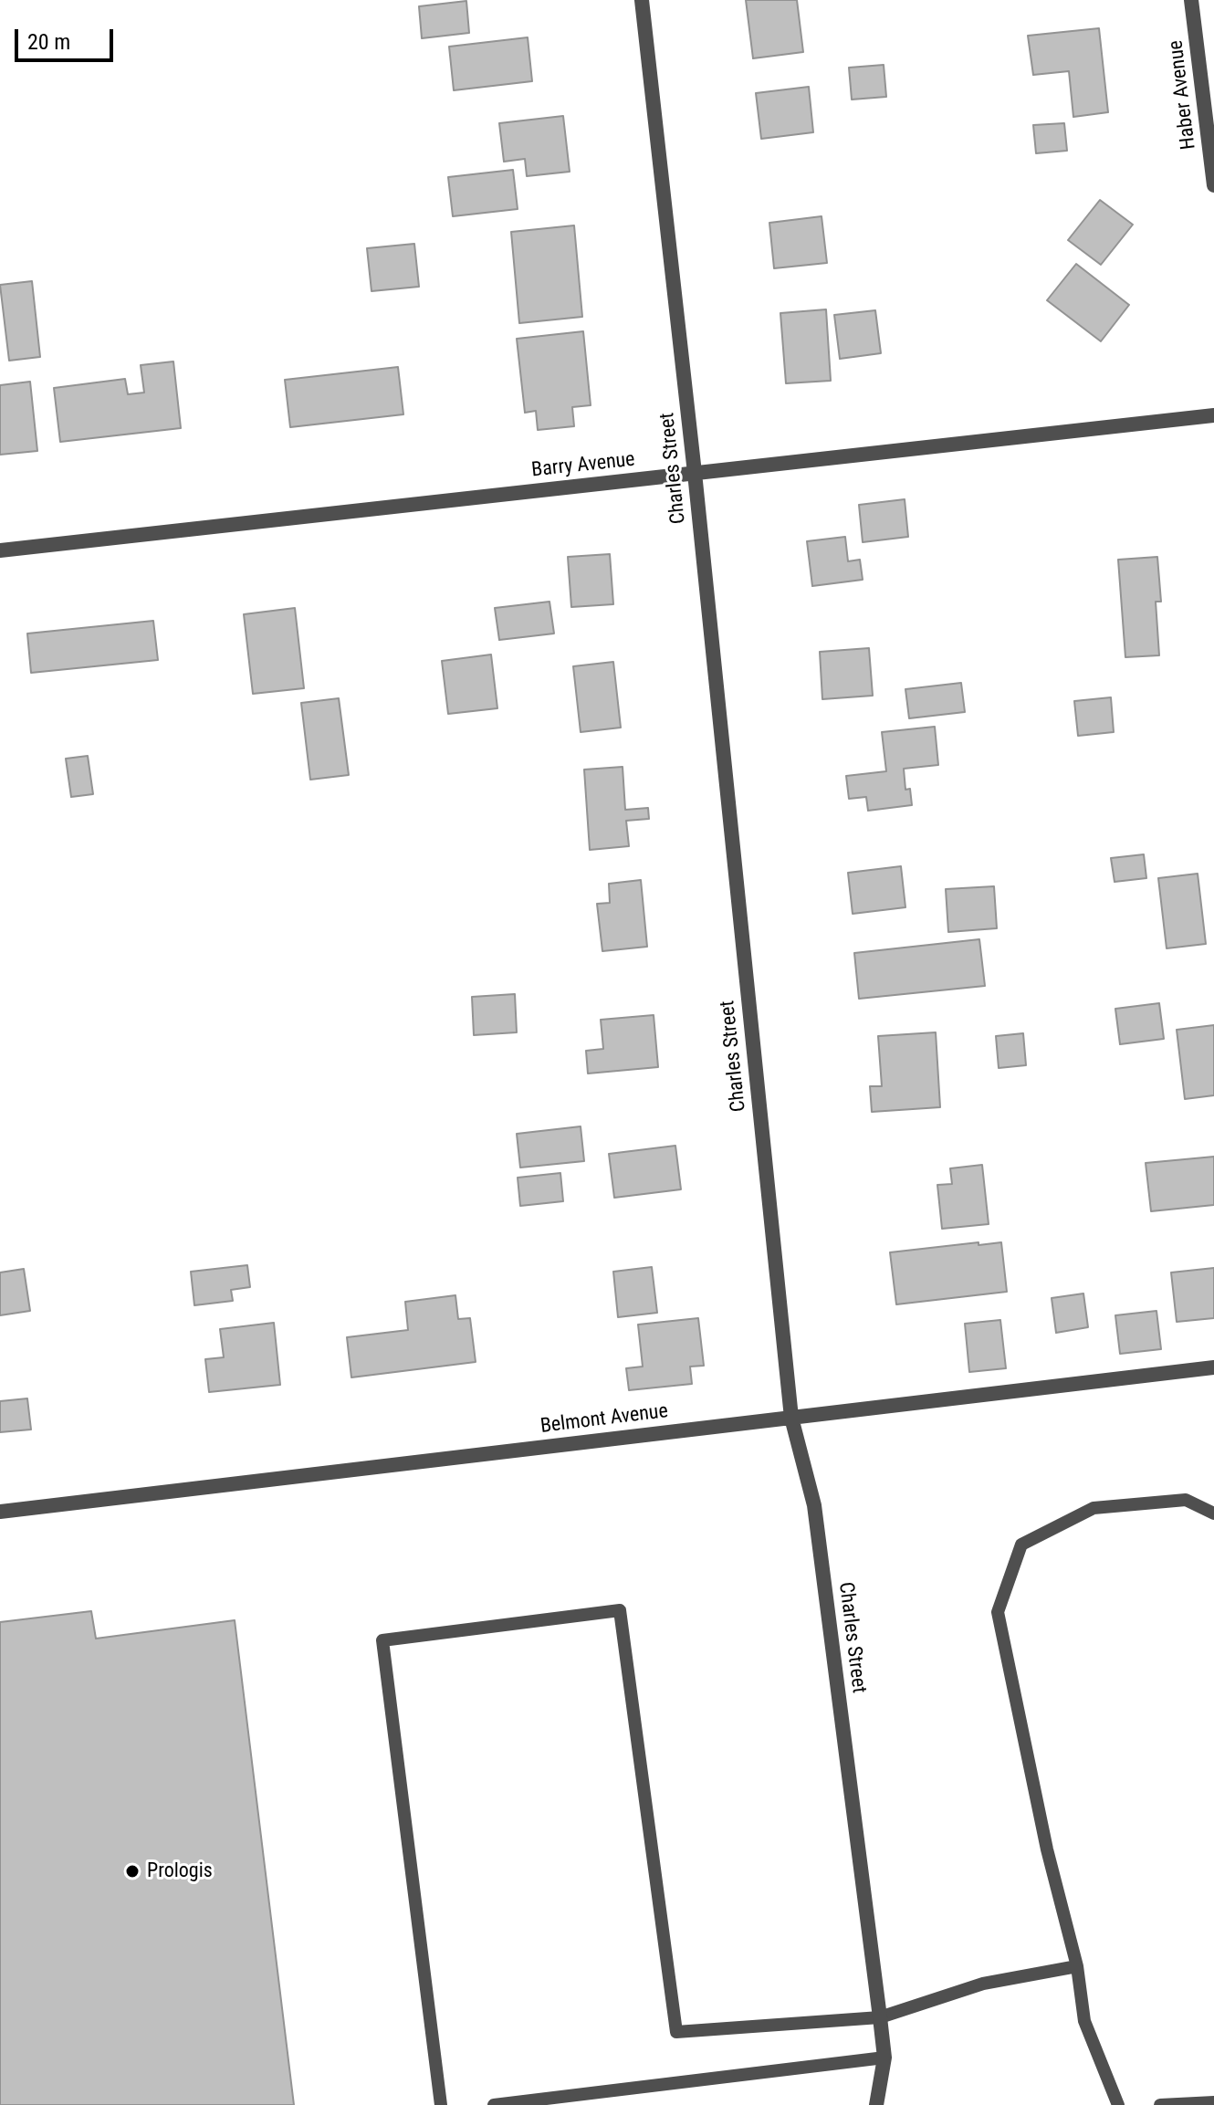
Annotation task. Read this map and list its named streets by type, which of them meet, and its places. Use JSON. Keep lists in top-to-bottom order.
{
  "streets": {
    "street": [
      "Haber Avenue",
      "Barry Avenue",
      "Charles Street",
      "Belmont Avenue"
    ]
  },
  "crossings": [
    ["Barry Avenue", "Charles Street"],
    ["Charles Street", "Belmont Avenue"]
  ],
  "places": ["Prologis"],
  "scale_bar": "20 m"
}
